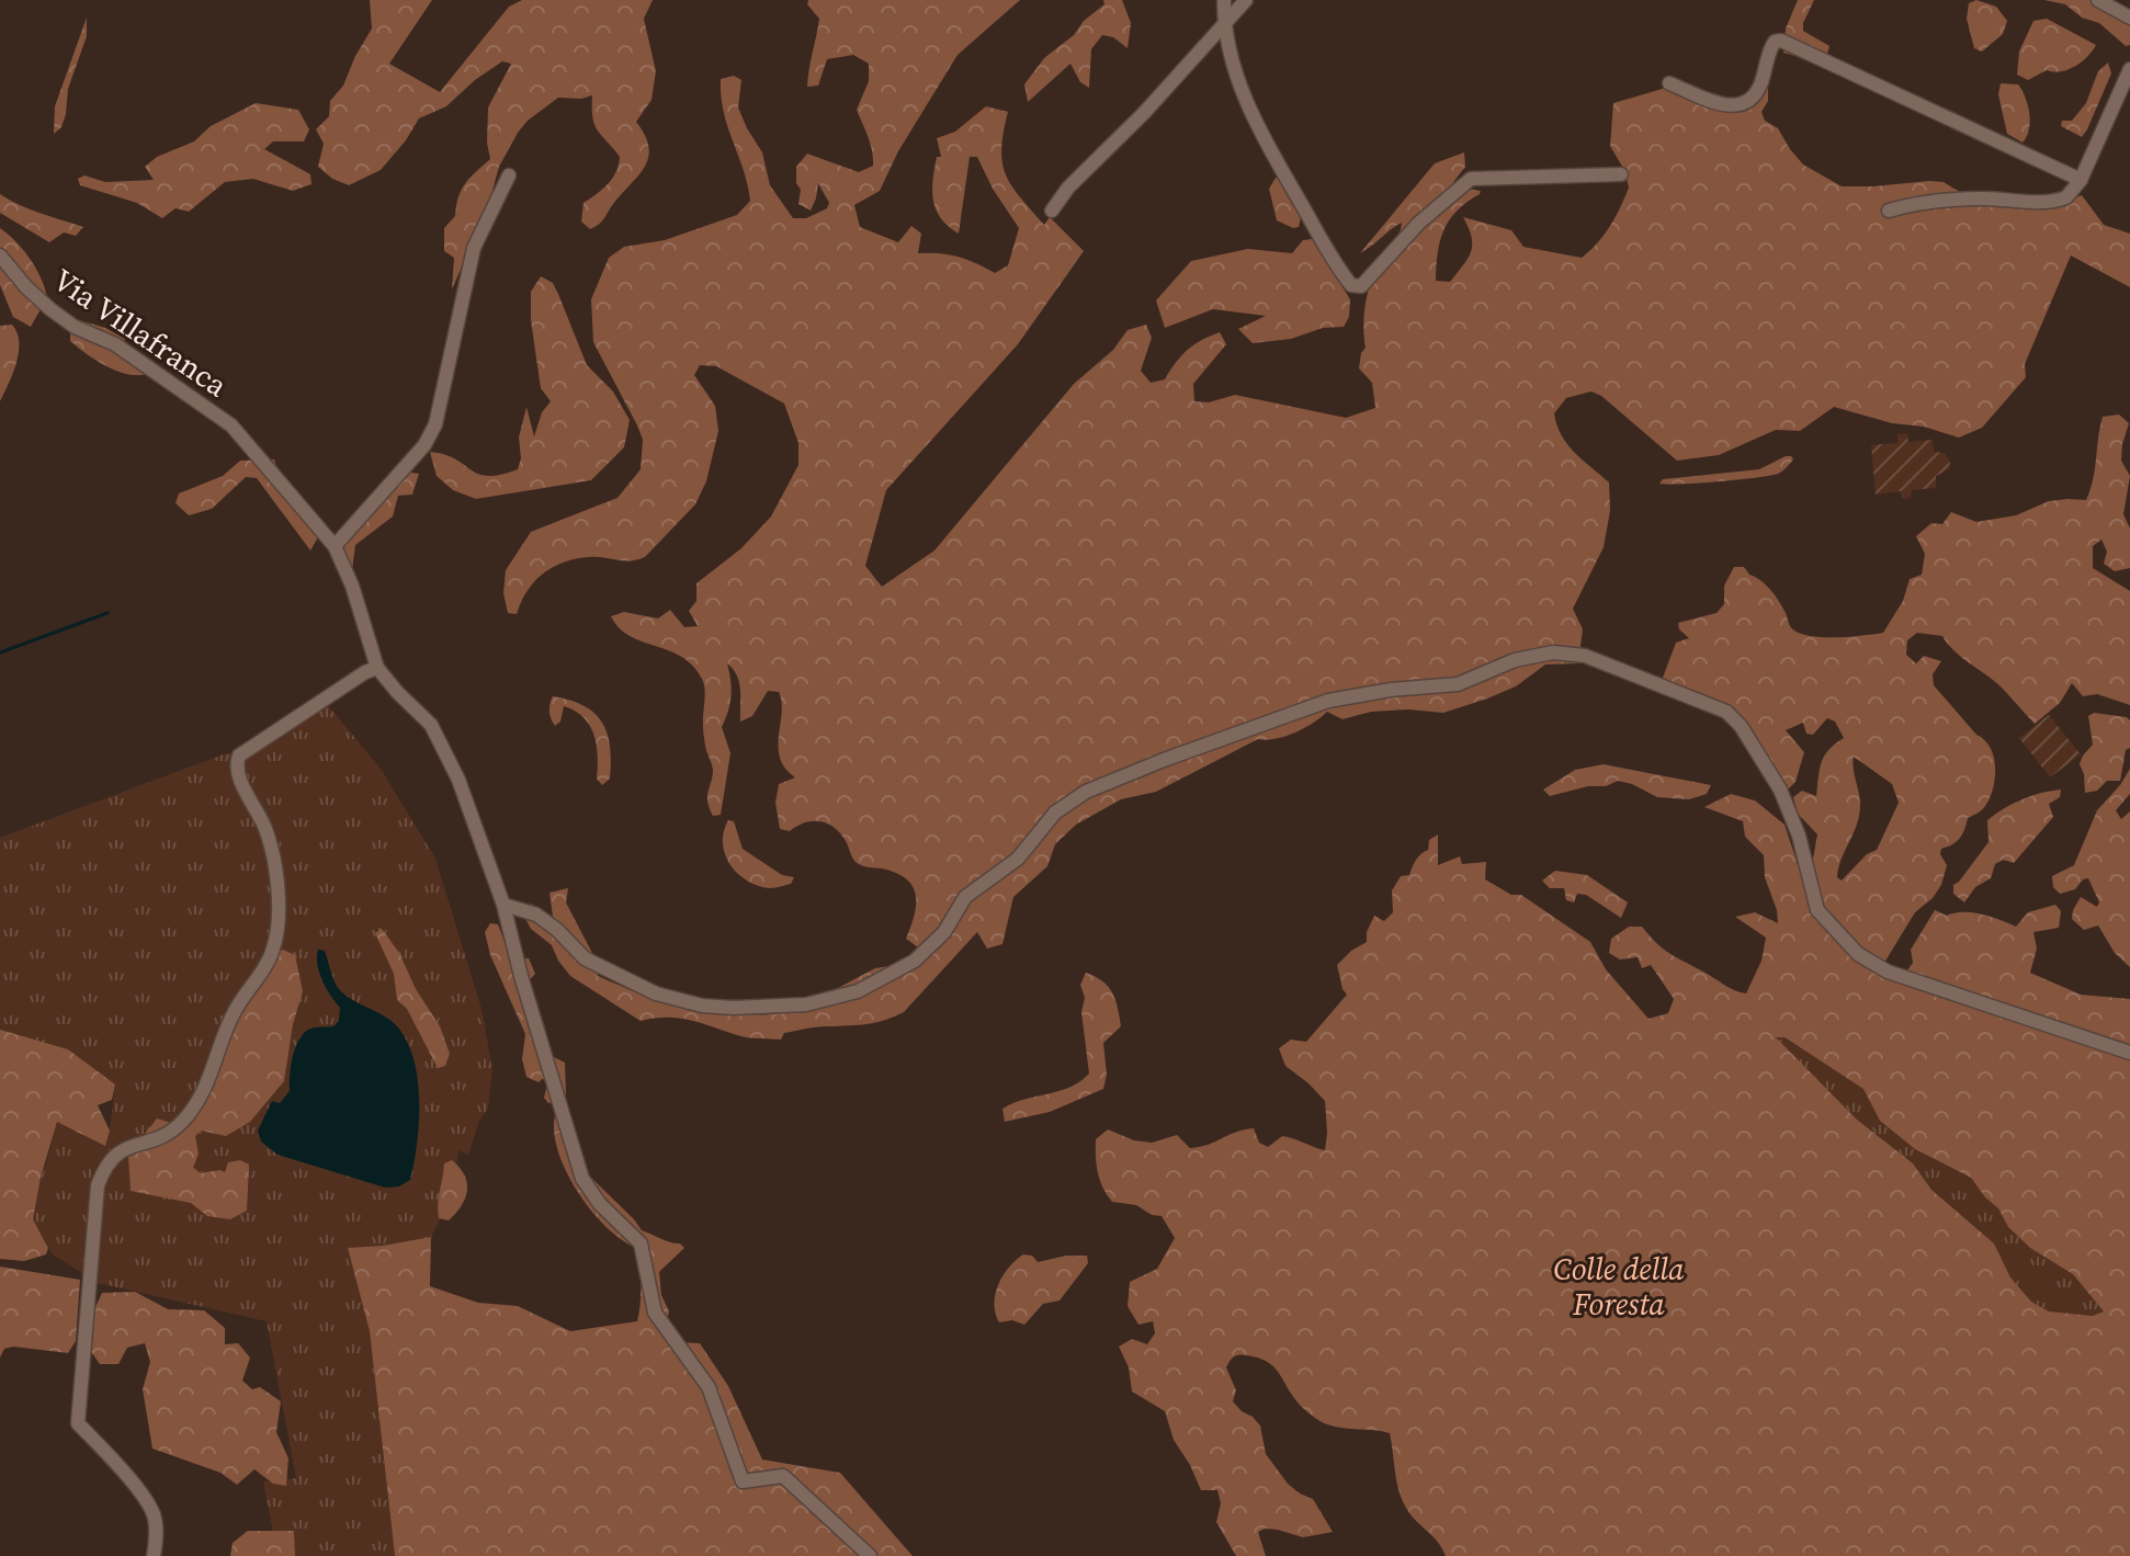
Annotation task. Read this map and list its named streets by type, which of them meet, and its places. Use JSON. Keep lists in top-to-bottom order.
{
  "streets": {
    "street": ["Via Villafranca"]
  },
  "parks": ["Colle della Foresta"]
}
